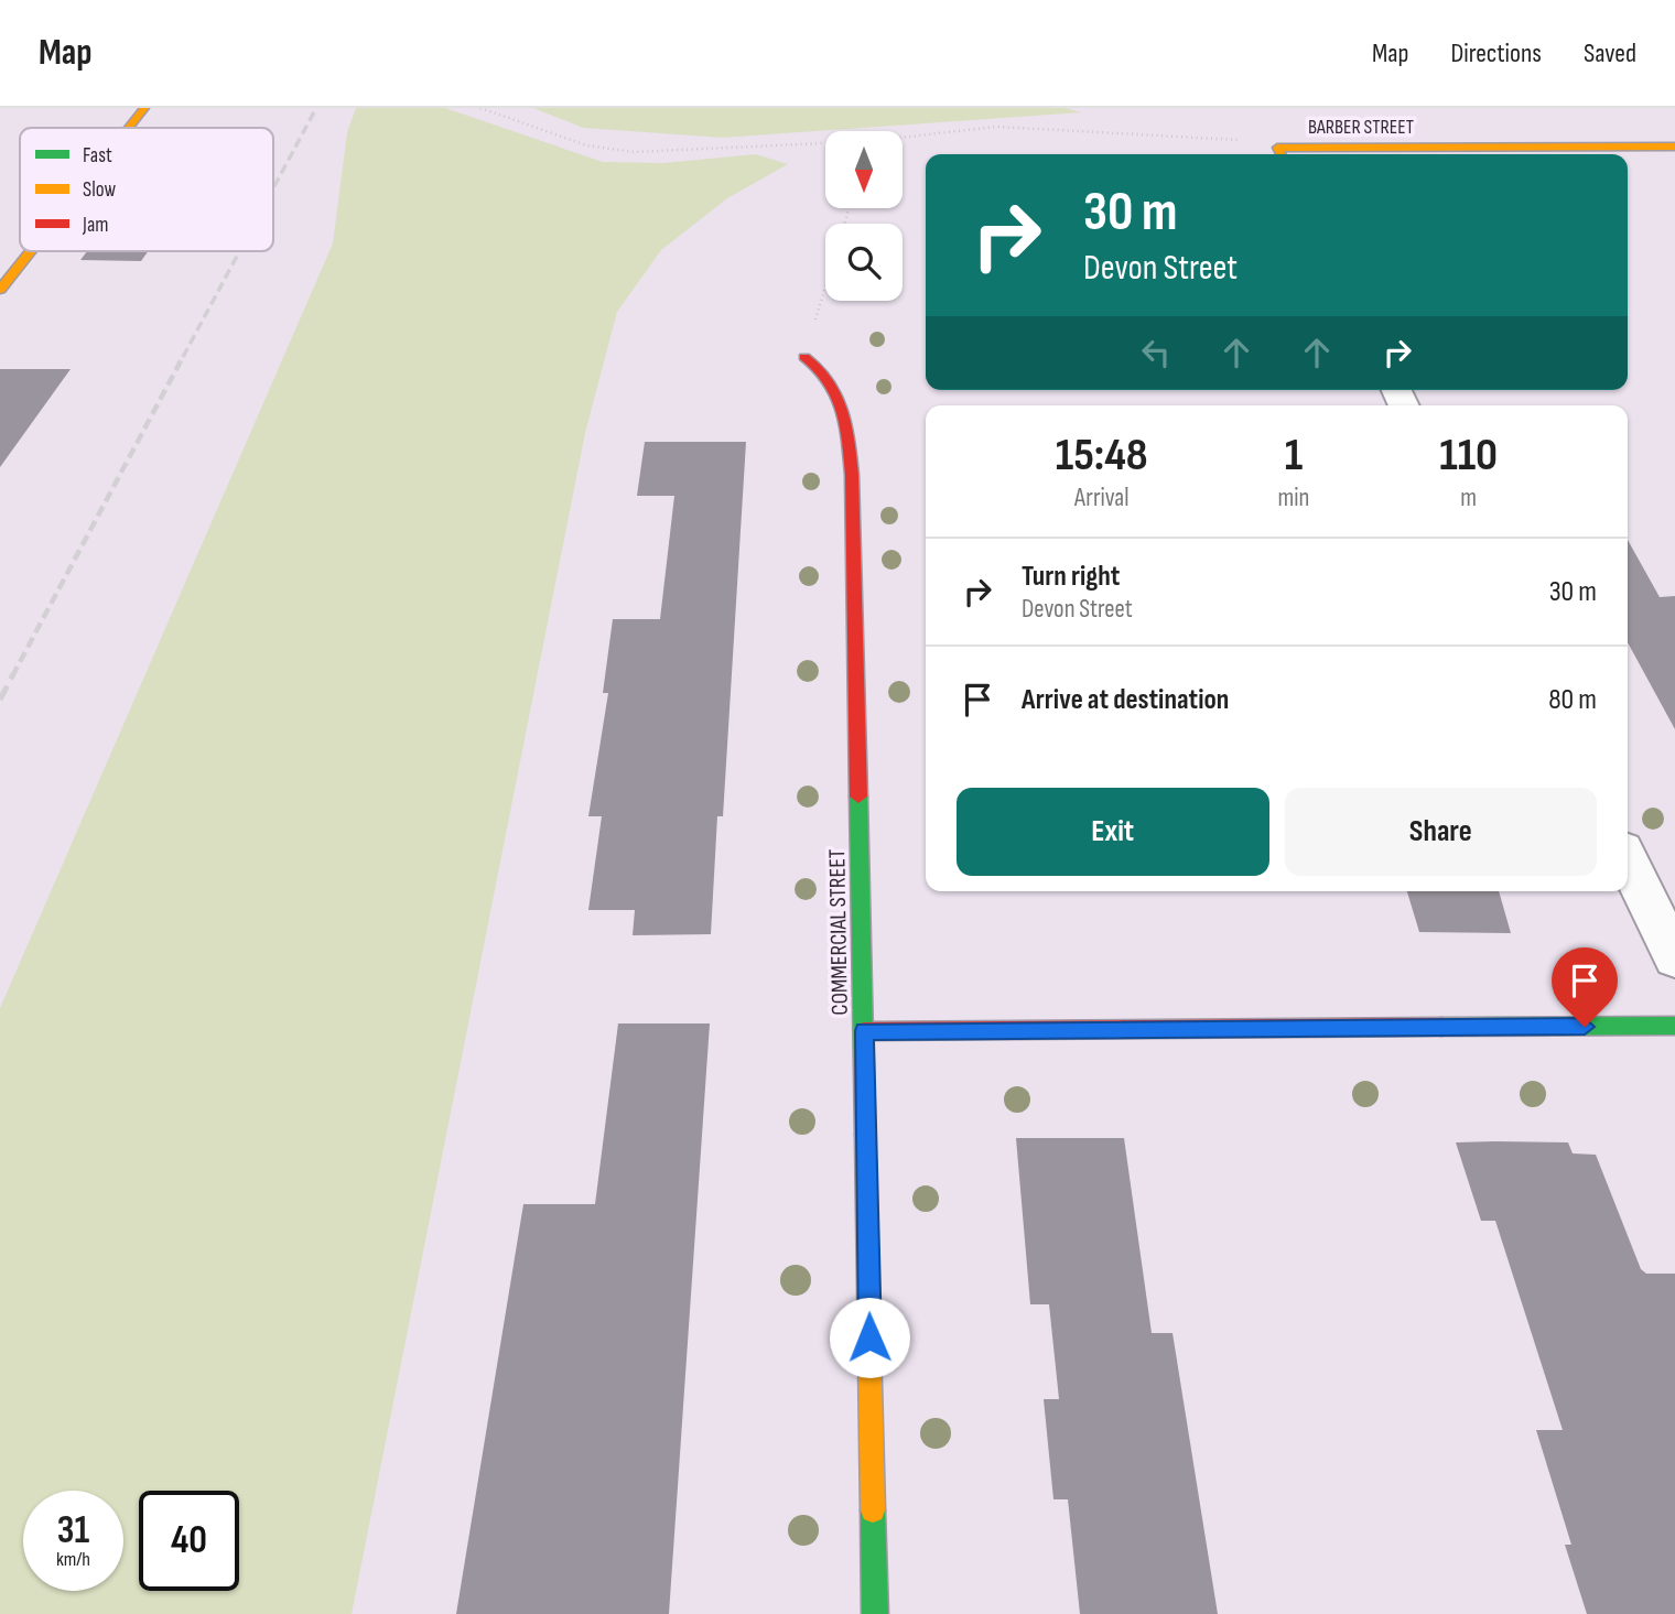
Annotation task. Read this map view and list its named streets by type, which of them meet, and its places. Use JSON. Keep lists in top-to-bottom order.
{
  "streets": {
    "street": ["BARBER STREET", "COMMERCIAL STREET"]
  },
  "legend": ["Fast", "Slow", "Jam"],
  "north": "bottom",
  "page": {
    "header": "Map",
    "nav": ["Map", "Directions", "Saved"],
    "turn": ["30 m", "Devon Street"],
    "eta": [
      "15:48",
      "Arrival",
      "1",
      "min",
      "110",
      "m"
    ],
    "list": [
      {
        "name": "Turn right",
        "note": "Devon Street",
        "value": "30 m"
      },
      {
        "name": "Arrive at destination",
        "value": "80 m"
      }
    ],
    "buttons": ["Exit", "Share"],
    "speed": "31 km/h",
    "limit": "40"
  }
}
